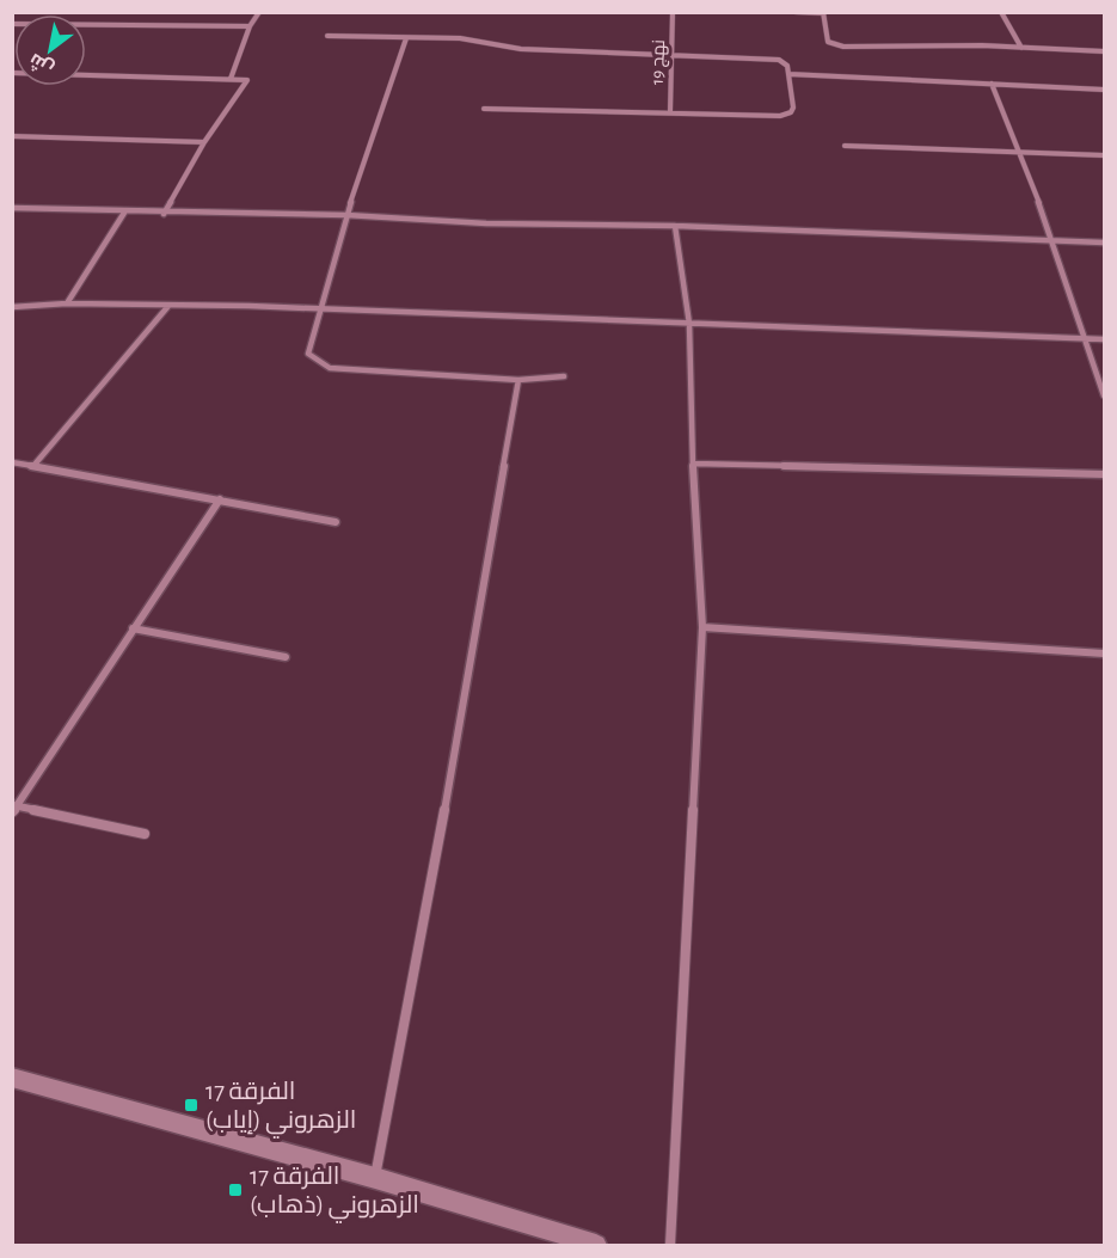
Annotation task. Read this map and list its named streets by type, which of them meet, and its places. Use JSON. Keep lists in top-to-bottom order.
{
  "streets": {
    "street": ["نهج 19"]
  },
  "places": {
    "transit": ["الفرقة 17 الزهروني (إياب)", "الفرقة 17 الزهروني (ذهاب)"]
  },
  "north": "bottom left"
}
